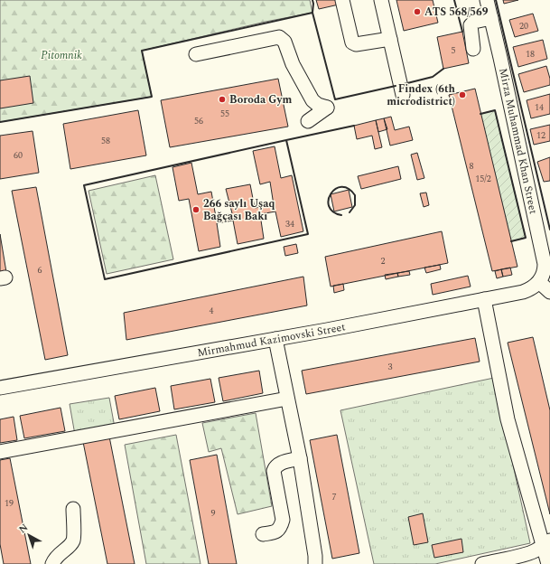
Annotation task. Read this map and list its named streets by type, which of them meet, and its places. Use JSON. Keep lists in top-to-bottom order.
{
  "streets": {
    "street": ["Mirza Muhammad Khan Street", "Mirmahmud Kazimovski Street"]
  },
  "crossings": [
    ["Mirza Muhammad Khan Street", "Mirmahmud Kazimovski Street"]
  ],
  "parks": ["Pitomnik"],
  "places": [
    "ATS 568/569",
    "Findex (6th microdistrict)",
    "Boroda Gym",
    "266 saylı Uşaq Bağçası Bakı"
  ],
  "house_numbers": [
    "20",
    "5",
    "18",
    "14",
    "55",
    "56",
    "12",
    "58",
    "60",
    "8",
    "15/2",
    "34",
    "2",
    "6",
    "4",
    "3",
    "7",
    "19",
    "9"
  ],
  "north": "top left"
}
